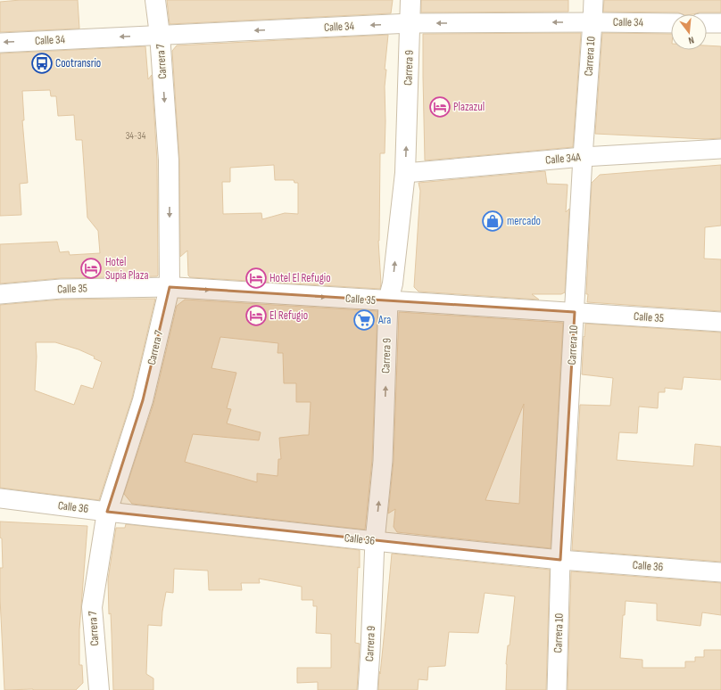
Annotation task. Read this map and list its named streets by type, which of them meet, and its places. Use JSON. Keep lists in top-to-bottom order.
{
  "streets": {
    "main road": ["Carrera 7", "Carrera 9", "Calle 35"],
    "street": [
      "Calle 34",
      "Carrera 10",
      "Calle 34A",
      "Calle 36"
    ]
  },
  "crossings": [
    ["Calle 34", "Carrera 10"],
    ["Calle 34", "Carrera 7"],
    ["Calle 34", "Carrera 9"],
    ["Carrera 10", "Calle 34A"],
    ["Carrera 10", "Calle 35"],
    ["Carrera 10", "Calle 36"],
    ["Carrera 7", "Calle 35"],
    ["Carrera 7", "Calle 36"],
    ["Carrera 9", "Calle 34A"],
    ["Carrera 9", "Calle 35"],
    ["Carrera 9", "Calle 36"]
  ],
  "one_way": ["Calle 34", "Carrera 7", "Carrera 9"],
  "places": {
    "bus stop": ["Cootransrio"],
    "hotel": [
      "Plazazul",
      "Hotel Supia Plaza",
      "Hotel El Refugio",
      "El Refugio"
    ],
    "shop": ["mercado"],
    "supermarket": ["Ara"]
  },
  "house_numbers": ["34-34"],
  "north": "bottom"
}
